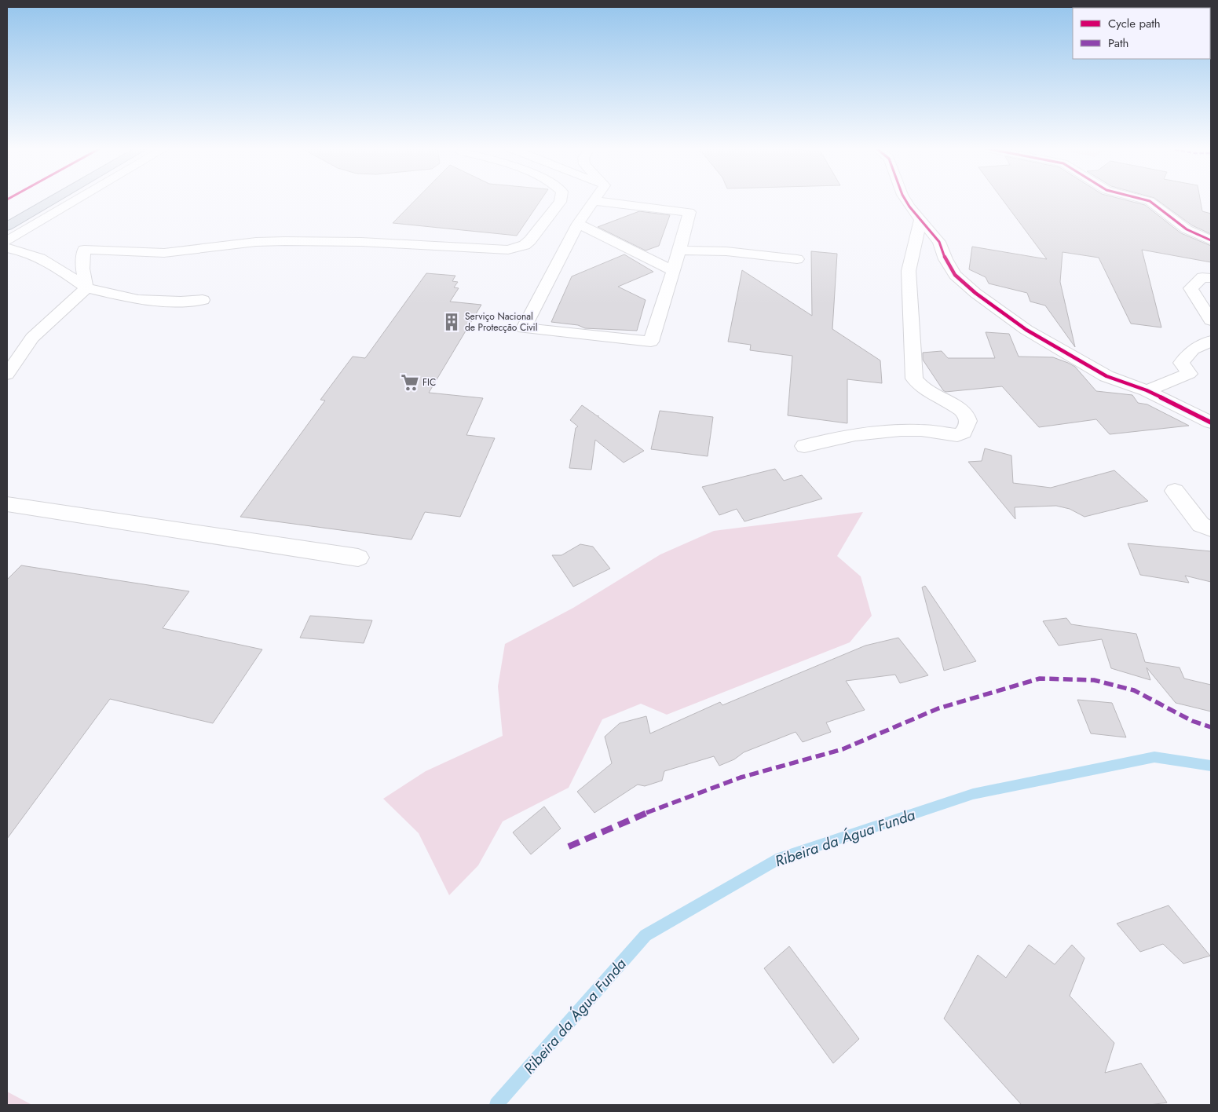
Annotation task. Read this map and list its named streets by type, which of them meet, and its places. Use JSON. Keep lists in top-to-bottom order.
{
  "water": ["Ribeira da Água Funda"],
  "places": {
    "building": ["Serviço Nacional de Protecção Civil"],
    "supermarket": ["FIC"]
  },
  "legend": ["Cycle path", "Path"]
}
